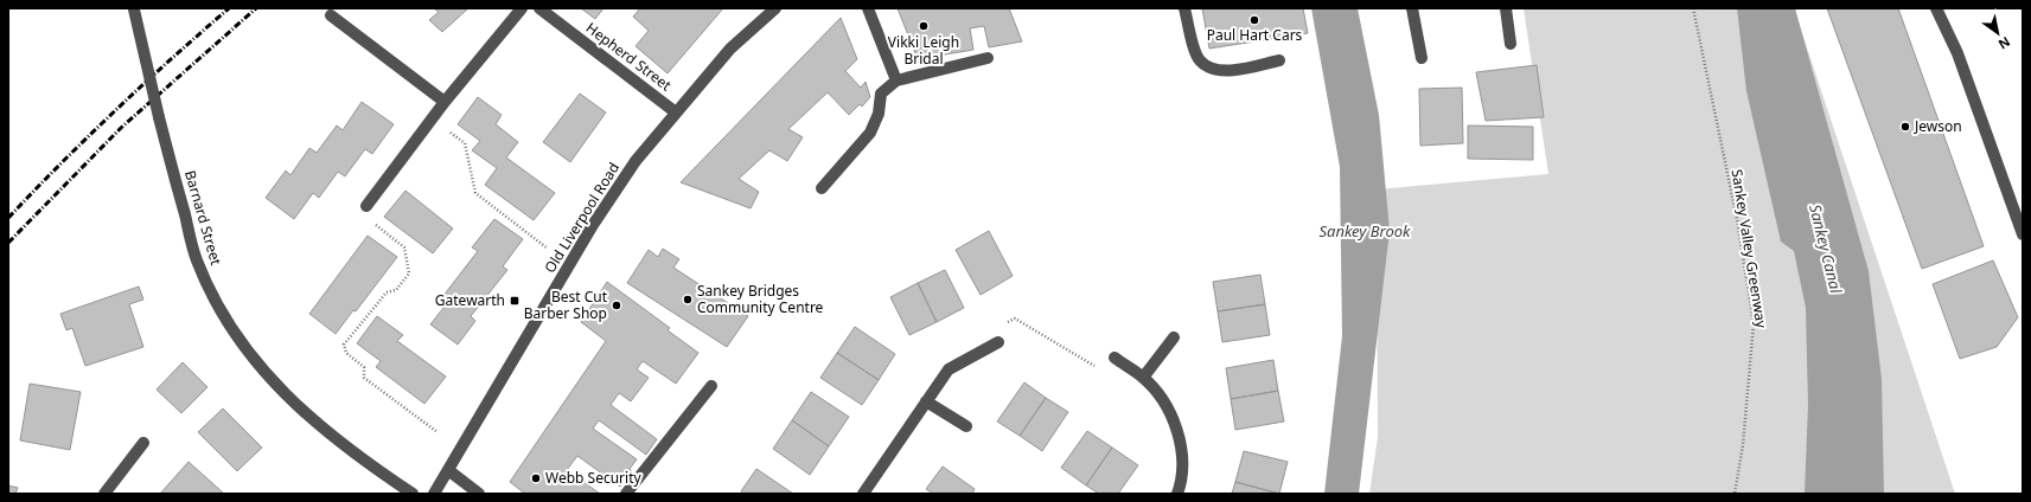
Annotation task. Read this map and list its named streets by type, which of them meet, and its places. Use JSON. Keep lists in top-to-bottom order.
{
  "streets": {
    "street": ["Hepherd Street", "Barnard Street", "Old Liverpool Road"],
    "path": ["Sankey Valley Greenway"]
  },
  "crossings": [
    ["Hepherd Street", "Old Liverpool Road"]
  ],
  "water": ["Sankey Brook", "Sankey Canal"],
  "places": {
    "other": [
      "Paul Hart Cars",
      "Vikki Leigh Bridal",
      "Jewson",
      "Sankey Bridges Community Centre",
      "Best Cut Barber Shop",
      "Webb Security"
    ],
    "transit": ["Gatewarth"]
  },
  "north": "bottom right"
}
